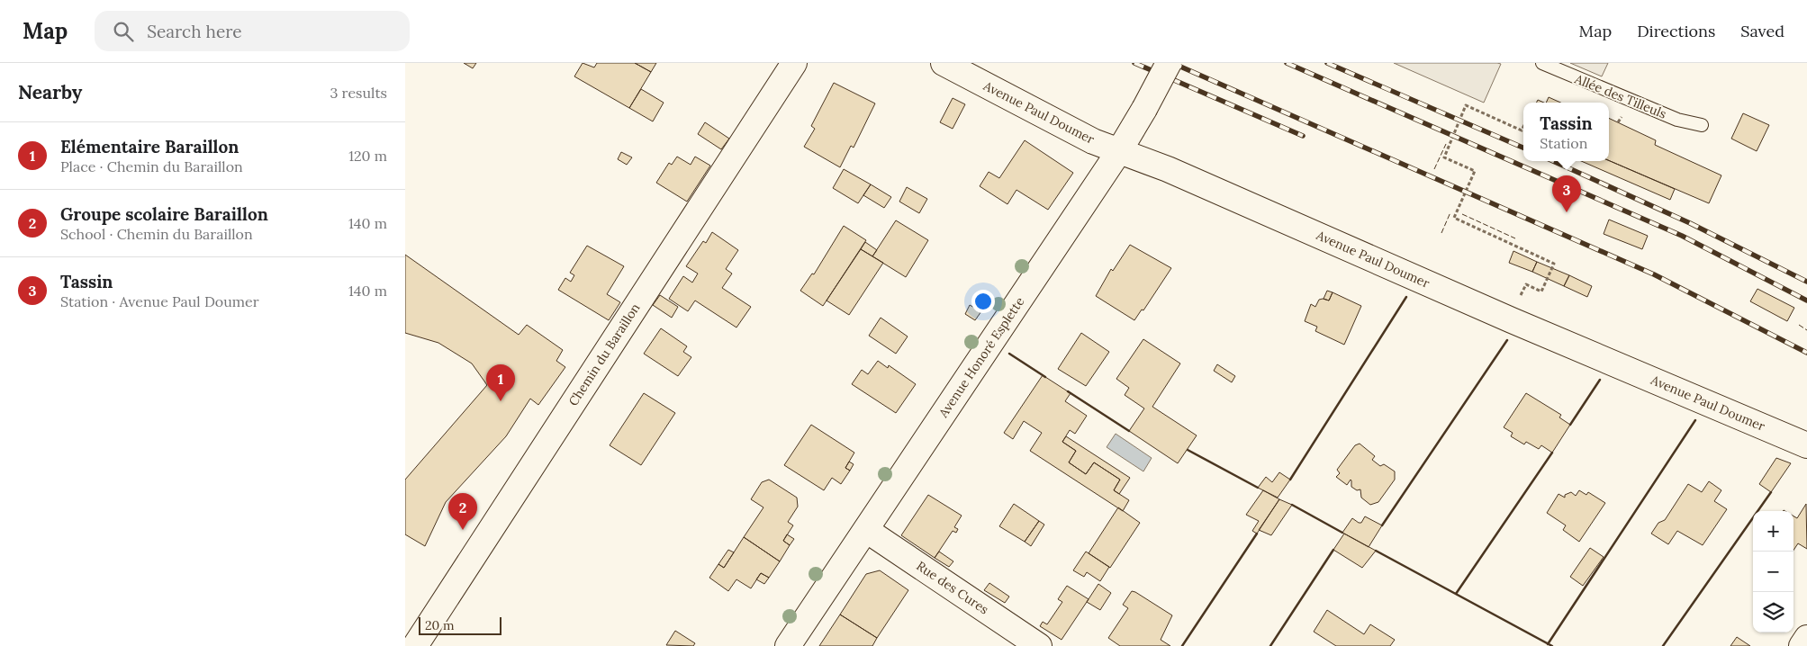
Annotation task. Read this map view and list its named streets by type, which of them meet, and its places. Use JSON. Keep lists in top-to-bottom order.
{
  "streets": {
    "street": [
      "Avenue Paul Doumer",
      "Chemin du Baraillon",
      "Avenue Honoré Esplette",
      "Rue des Cures"
    ],
    "lane": ["Allée des Tilleuls"]
  },
  "crossings": [
    ["Avenue Paul Doumer", "Avenue Honoré Esplette"],
    ["Avenue Honoré Esplette", "Rue des Cures"]
  ],
  "scale_bar": "20 m",
  "page": {
    "header": "Map",
    "search": "Search here",
    "nav": ["Map", "Directions", "Saved"],
    "heading": ["Nearby", "3 results"],
    "popup": ["Tassin", "Station"],
    "list": [
      {
        "mark": "1",
        "name": "Elémentaire Baraillon",
        "note": "Place · Chemin du Baraillon",
        "value": "120 m"
      },
      {
        "mark": "2",
        "name": "Groupe scolaire Baraillon",
        "note": "School · Chemin du Baraillon",
        "value": "140 m"
      },
      {
        "mark": "3",
        "name": "Tassin",
        "note": "Station · Avenue Paul Doumer",
        "value": "140 m"
      }
    ],
    "pins": ["3", "1", "2"],
    "map_buttons": ["+", "−"],
    "scale": "20 m"
  }
}
